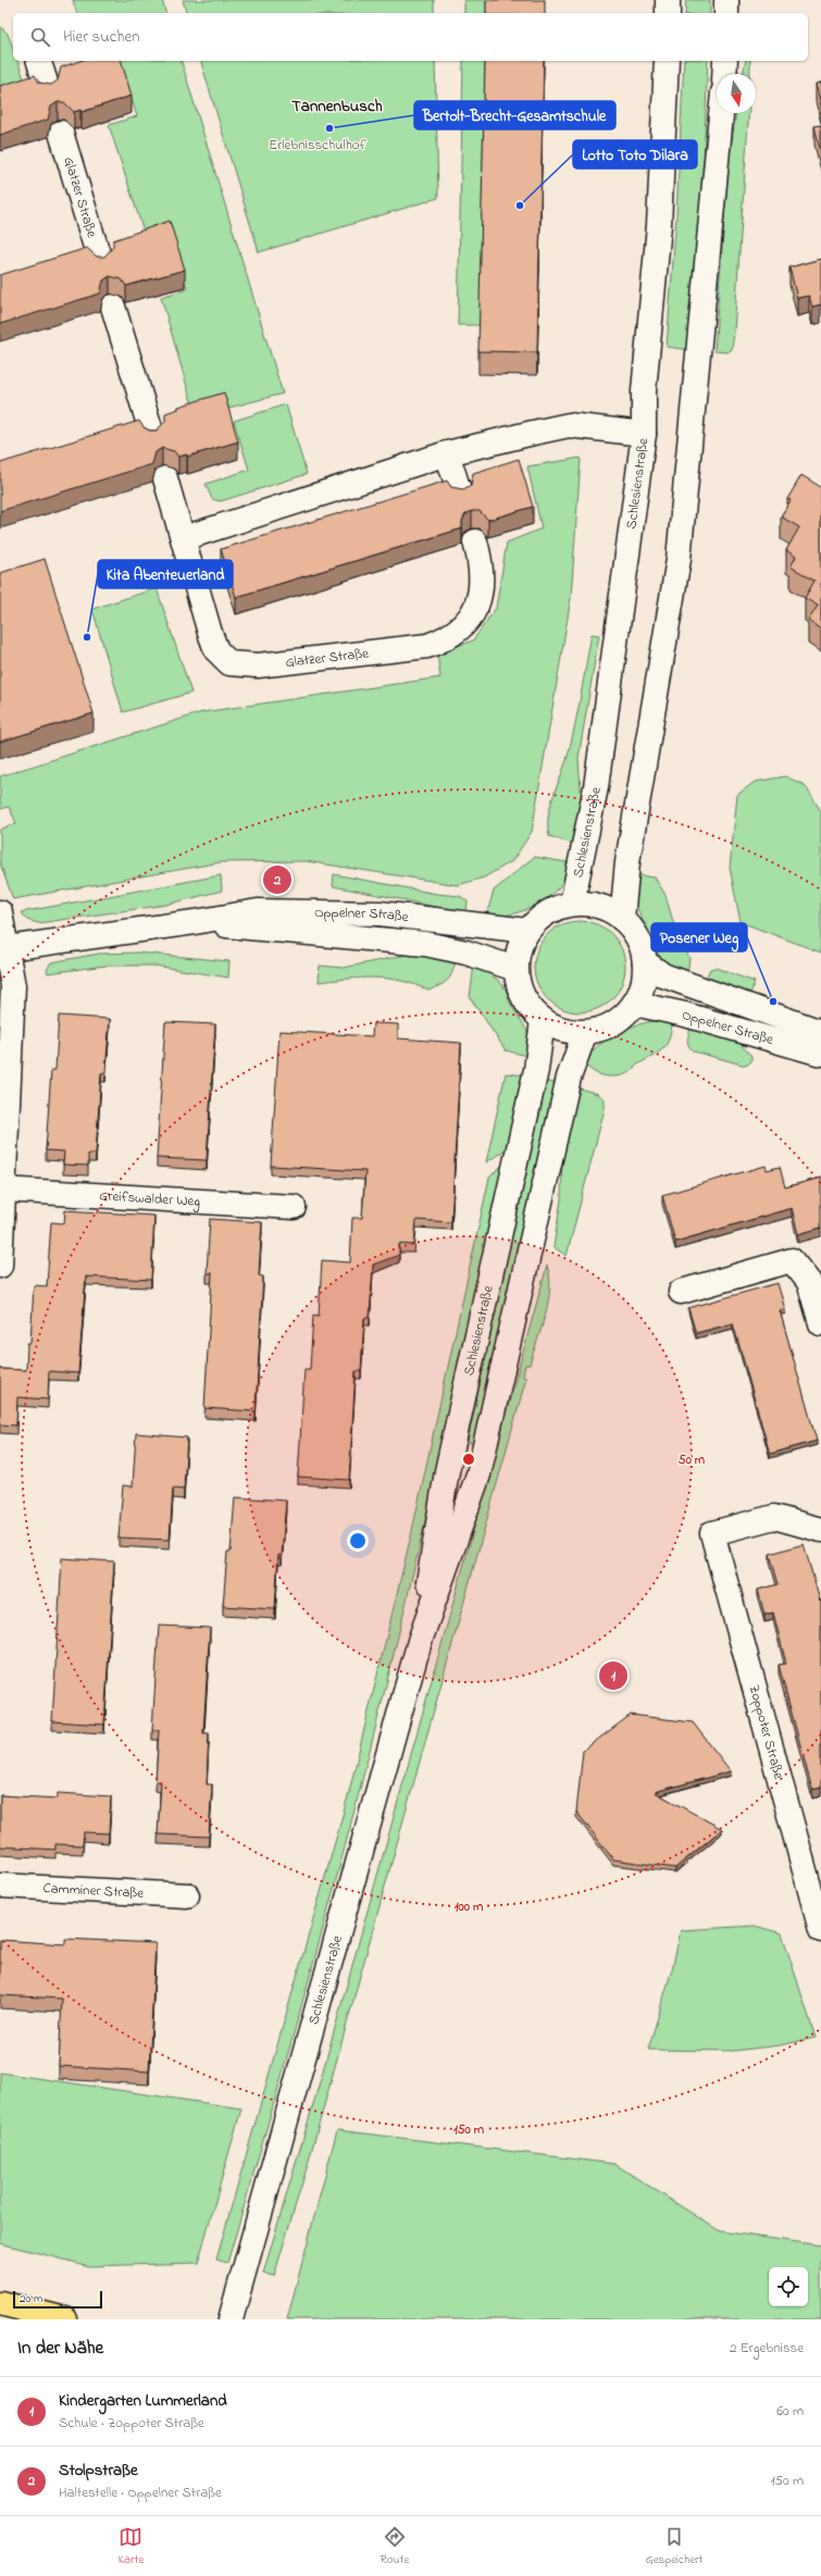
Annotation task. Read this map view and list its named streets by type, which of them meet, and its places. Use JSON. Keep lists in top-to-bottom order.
{
  "streets": {
    "street": [
      "Glatzer Straße",
      "Schlesienstraße",
      "Oppelner Straße",
      "Greifswalder Weg",
      "Zoppoter Straße",
      "Camminer Straße"
    ]
  },
  "crossings": [
    ["Schlesienstraße", "Oppelner Straße"]
  ],
  "districts": ["Tannenbusch"],
  "parks": ["Erlebnisschulhof"],
  "places": [
    "Bertolt-Brecht-Gesamtschule",
    "Lotto Toto Dilara",
    "Kita Abenteuerland",
    "Posener Weg"
  ],
  "scale_bar": "20 m",
  "north": "bottom",
  "page": {
    "search": "Hier suchen",
    "pins": ["2", "1"],
    "scale": "20 m",
    "heading": ["In der Nähe", "2 Ergebnisse"],
    "list": [
      {
        "mark": "1",
        "name": "Kindergarten Lummerland",
        "note": "Schule · Zoppoter Straße",
        "value": "60 m"
      },
      {
        "mark": "2",
        "name": "Stolpstraße",
        "note": "Haltestelle · Oppelner Straße",
        "value": "150 m"
      }
    ],
    "nav": ["Karte", "Route", "Gespeichert"]
  },
  "rings": ["50 m", "100 m", "150 m"]
}
